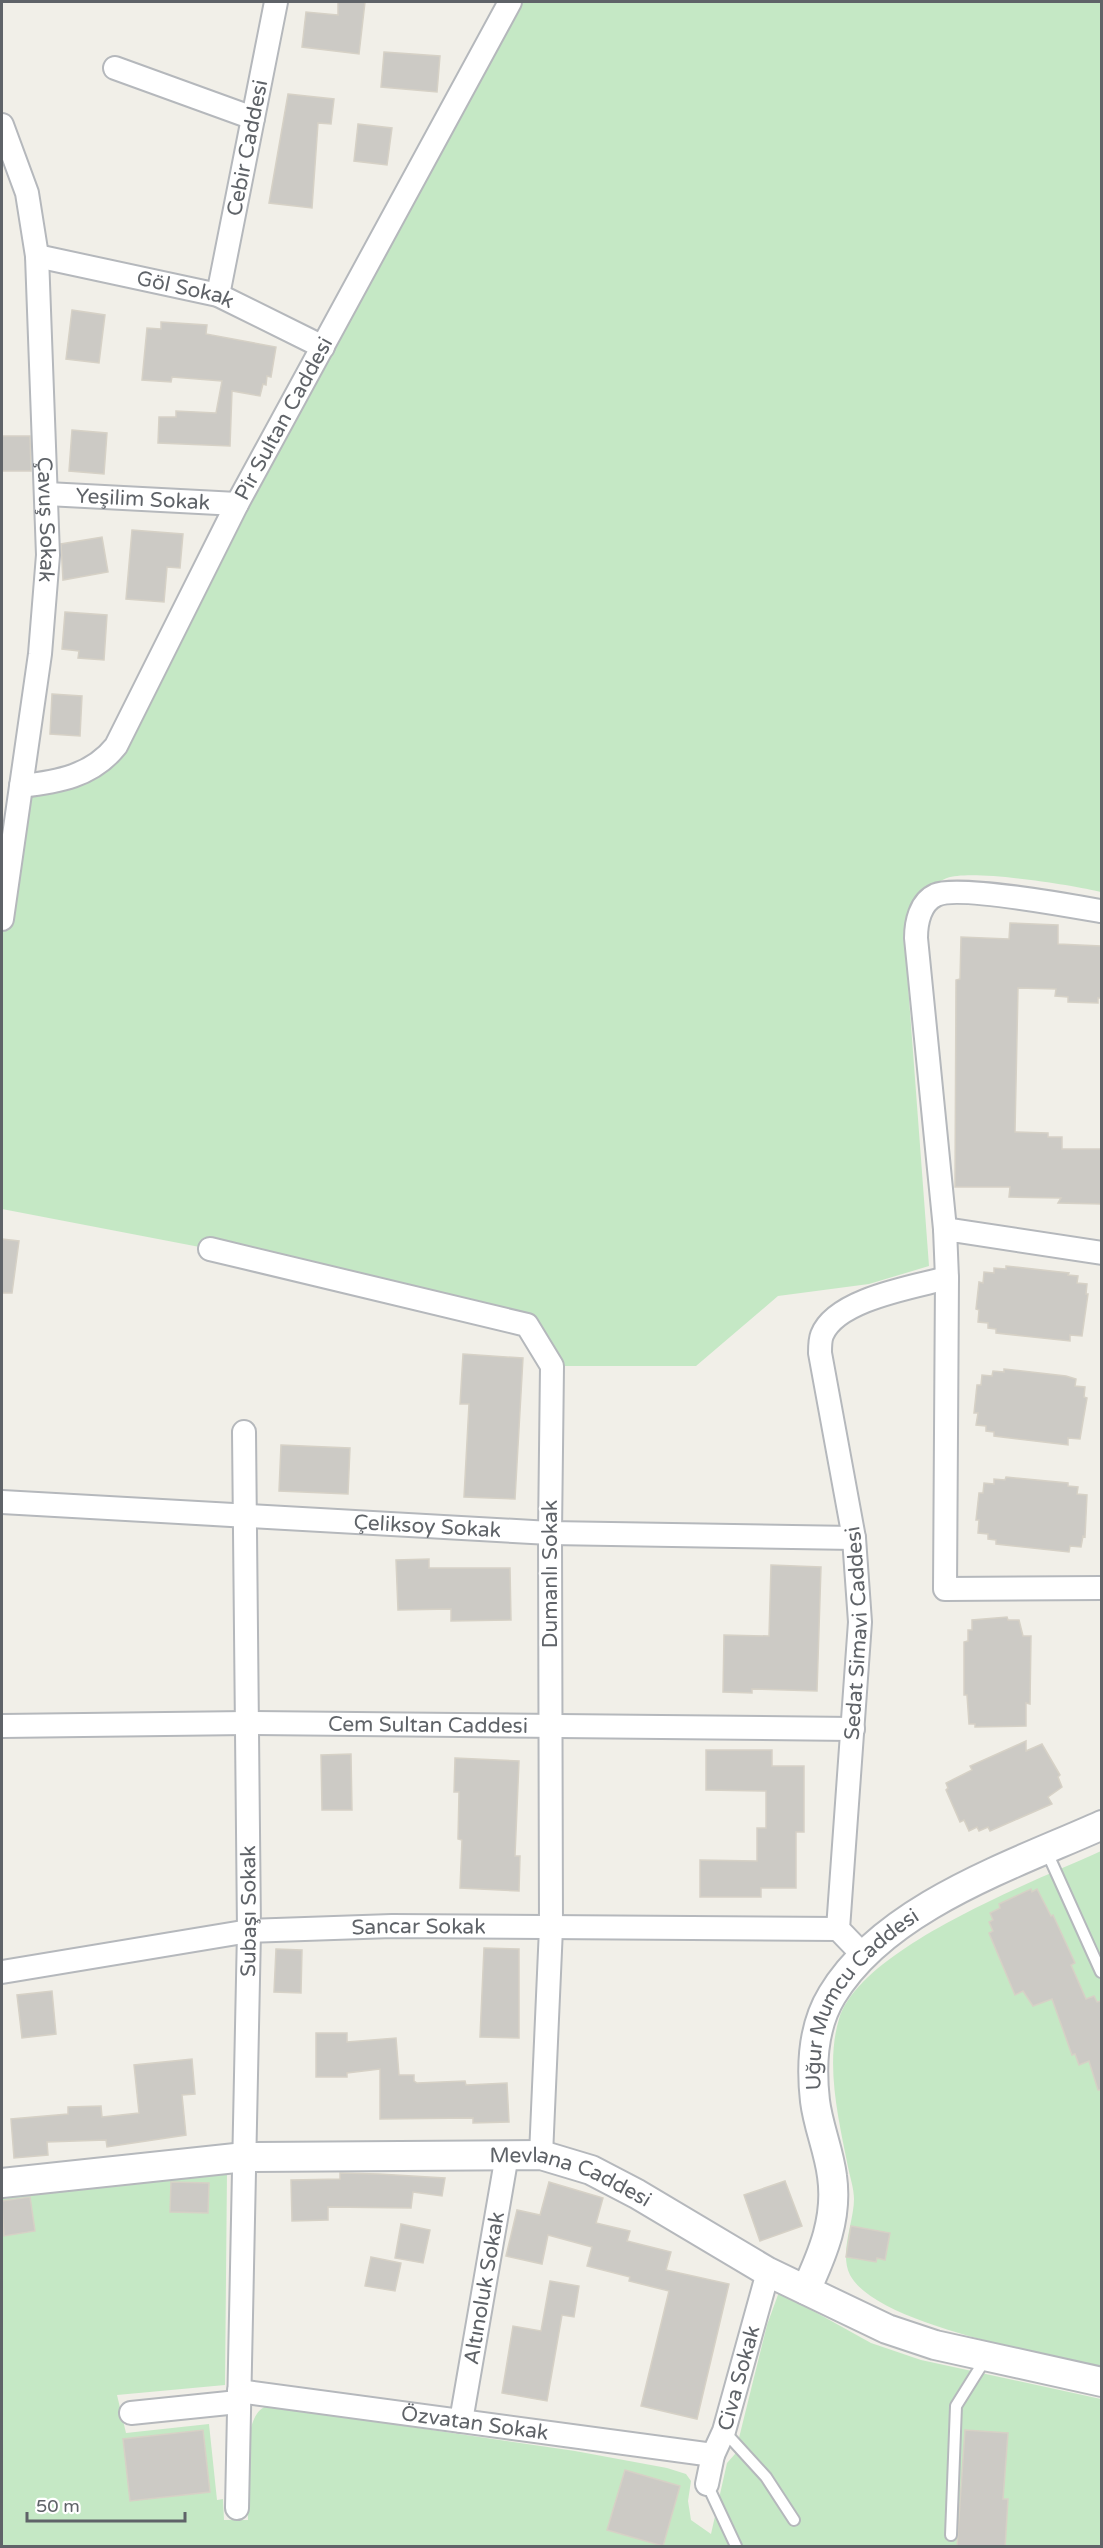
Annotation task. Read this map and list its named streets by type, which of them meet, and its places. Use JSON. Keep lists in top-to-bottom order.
{
  "streets": {
    "street": [
      "Cebir Caddesi",
      "Göl Sokak",
      "Pir Sultan Caddesi",
      "Yeşilim Sokak",
      "Çavuş Sokak",
      "Çeliksoy Sokak",
      "Dumanlı Sokak",
      "Sedat Simavi Caddesi",
      "Cem Sultan Caddesi",
      "Subaşı Sokak",
      "Sancar Sokak",
      "Uğur Mumcu Caddesi",
      "Mevlana Caddesi",
      "Altınoluk Sokak",
      "Civa Sokak",
      "Özvatan Sokak"
    ]
  },
  "crossings": [
    ["Cebir Caddesi", "Göl Sokak"],
    ["Göl Sokak", "Pir Sultan Caddesi"],
    ["Göl Sokak", "Çavuş Sokak"],
    ["Pir Sultan Caddesi", "Yeşilim Sokak"],
    ["Pir Sultan Caddesi", "Çavuş Sokak"],
    ["Yeşilim Sokak", "Çavuş Sokak"],
    ["Çeliksoy Sokak", "Dumanlı Sokak"],
    ["Çeliksoy Sokak", "Sedat Simavi Caddesi"],
    ["Çeliksoy Sokak", "Subaşı Sokak"],
    ["Dumanlı Sokak", "Cem Sultan Caddesi"],
    ["Dumanlı Sokak", "Sancar Sokak"],
    ["Dumanlı Sokak", "Mevlana Caddesi"],
    ["Sedat Simavi Caddesi", "Cem Sultan Caddesi"],
    ["Sedat Simavi Caddesi", "Sancar Sokak"],
    ["Cem Sultan Caddesi", "Subaşı Sokak"],
    ["Subaşı Sokak", "Sancar Sokak"],
    ["Subaşı Sokak", "Mevlana Caddesi"],
    ["Subaşı Sokak", "Özvatan Sokak"],
    ["Uğur Mumcu Caddesi", "Mevlana Caddesi"],
    ["Mevlana Caddesi", "Altınoluk Sokak"],
    ["Mevlana Caddesi", "Civa Sokak"],
    ["Altınoluk Sokak", "Özvatan Sokak"],
    ["Civa Sokak", "Özvatan Sokak"]
  ],
  "scale_bar": "50 m"
}
